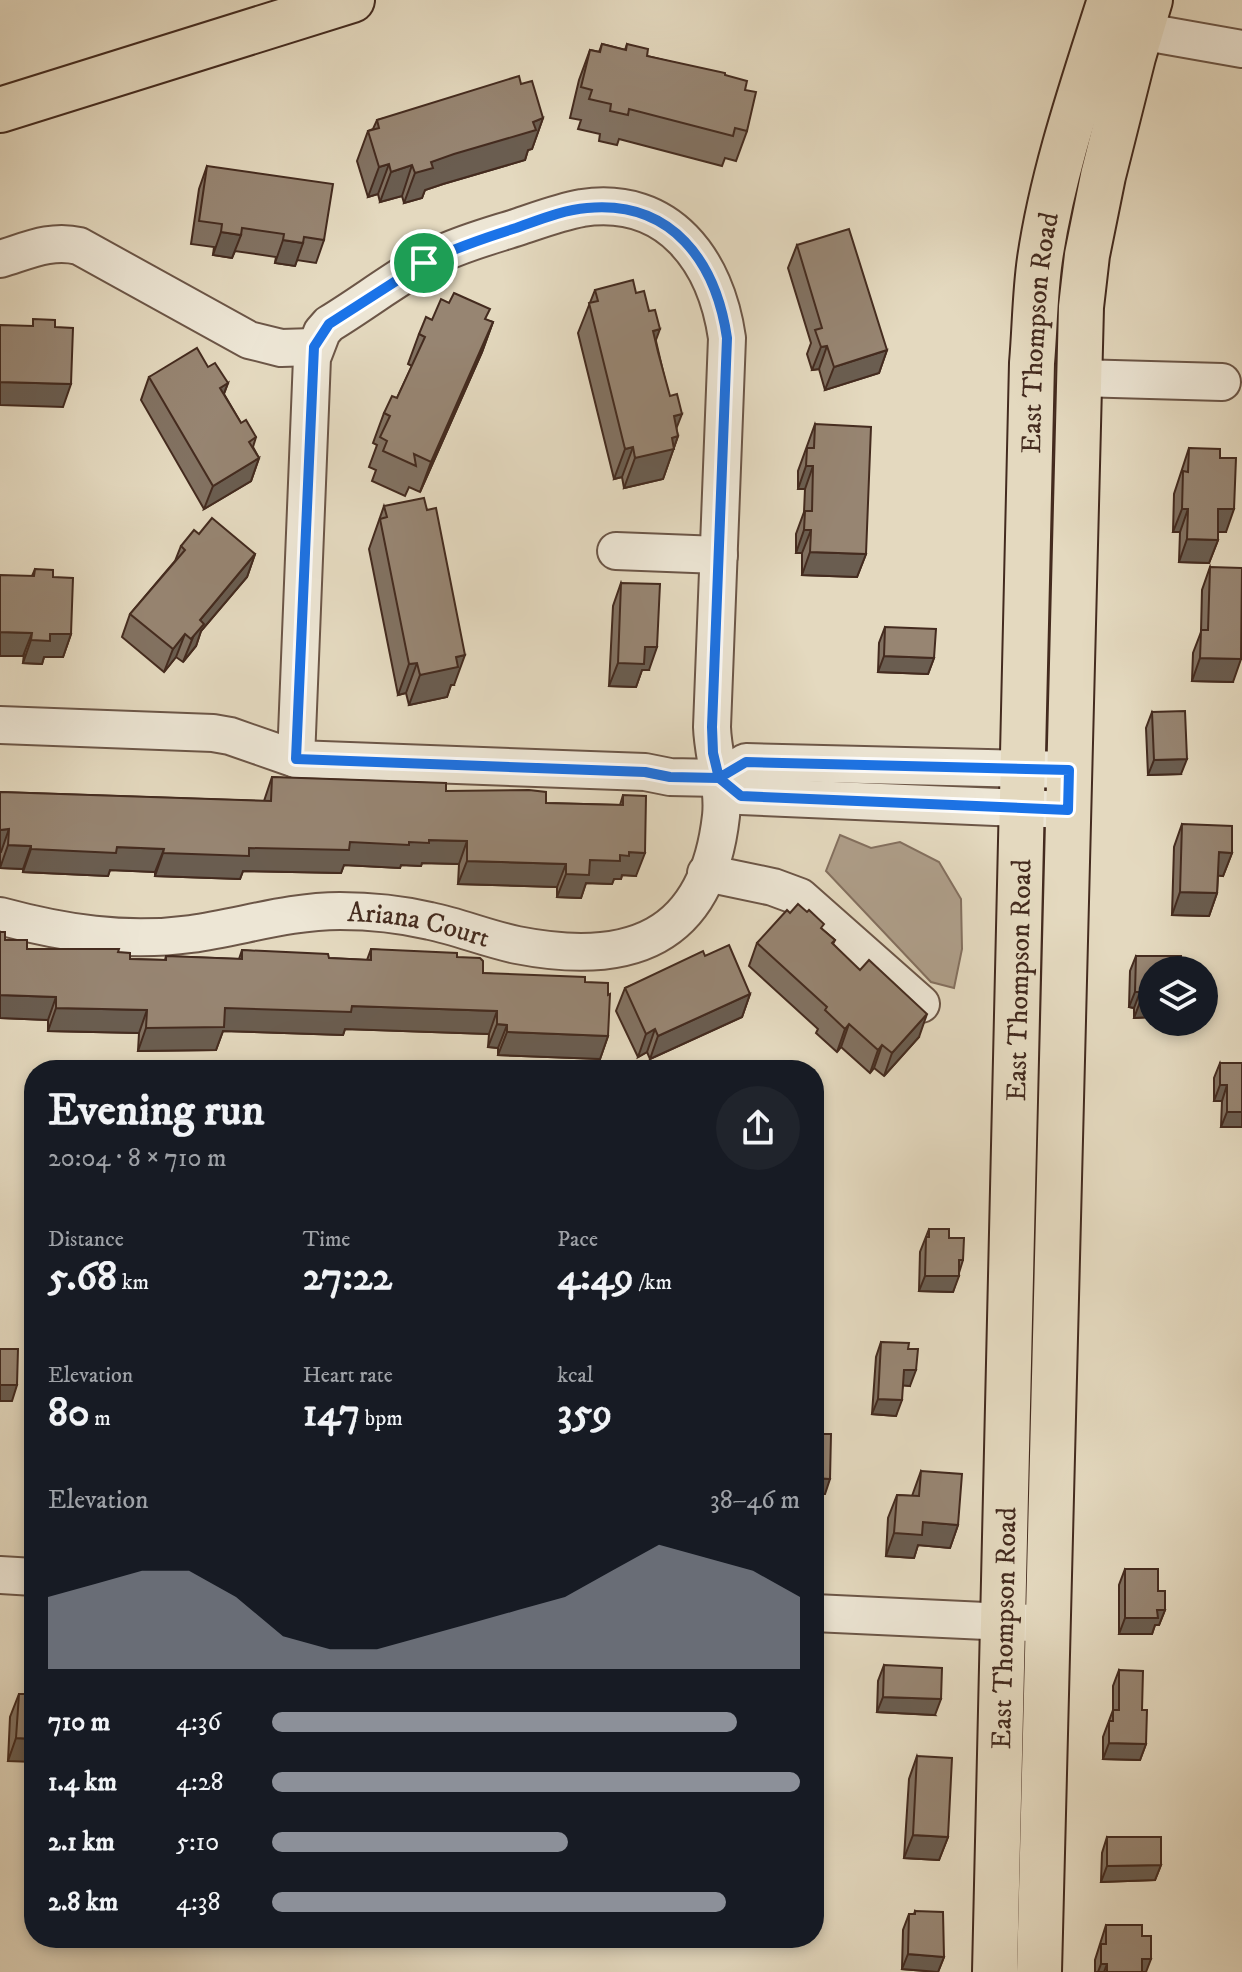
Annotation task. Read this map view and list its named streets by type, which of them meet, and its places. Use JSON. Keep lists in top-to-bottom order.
{
  "streets": {
    "main road": ["East Thompson Road"],
    "street": ["Ariana Court"]
  },
  "page": {
    "heading": ["Evening run", "20:04 · 8 × 710 m"],
    "stats": [
      ["Distance", "5.68 km"],
      ["Time", "27:22"],
      ["Pace", "4:49 /km"],
      ["Elevation", "80 m"],
      ["Heart rate", "147 bpm"],
      ["kcal", "359"]
    ],
    "chart": ["Elevation", "38–46 m"],
    "list": [
      {
        "name": "710 m",
        "note": "4:36"
      },
      {
        "name": "1.4 km",
        "note": "4:28"
      },
      {
        "name": "2.1 km",
        "note": "5:10"
      },
      {
        "name": "2.8 km",
        "note": "4:38"
      }
    ]
  }
}
